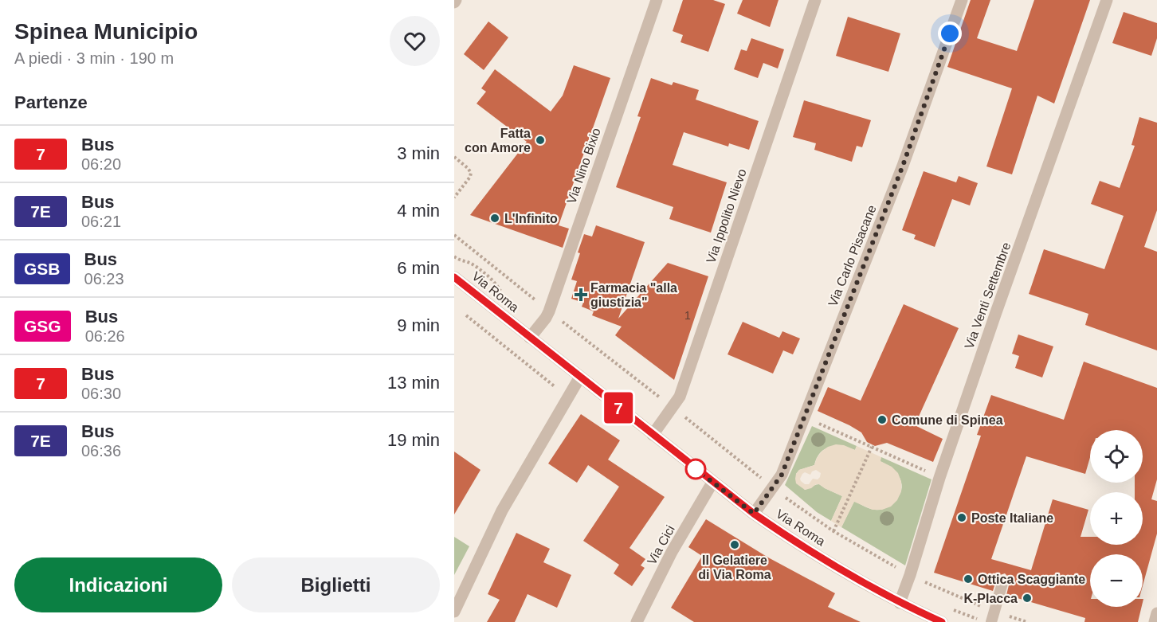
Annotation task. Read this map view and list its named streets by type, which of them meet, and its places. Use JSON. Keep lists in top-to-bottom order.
{
  "streets": {
    "street": [
      "Via Nino Bixio",
      "Via Ippolito Nievo",
      "Via Carlo Pisacane",
      "Via Roma",
      "Via Venti Settembre",
      "Via Cici"
    ]
  },
  "crossings": [
    ["Via Nino Bixio", "Via Roma"],
    ["Via Ippolito Nievo", "Via Roma"],
    ["Via Carlo Pisacane", "Via Roma"],
    ["Via Roma", "Via Venti Settembre"],
    ["Via Roma", "Via Cici"]
  ],
  "places": {
    "other": [
      "Fatta con Amore",
      "L'Infinito",
      "Comune di Spinea",
      "Poste Italiane",
      "Il Gelatiere di Via Roma",
      "Ottica Scaggiante",
      "K-Placca"
    ],
    "health": ["Farmacia \"alla giustizia\""]
  },
  "lines": ["bus line 7"],
  "house_numbers": ["1"],
  "page": {
    "heading": [
      ["Spinea Municipio", "A piedi · 3 min · 190 m"],
      "Partenze"
    ],
    "on_map": "7",
    "list": [
      {
        "mark": "7",
        "name": "Bus",
        "note": "06:20",
        "value": "3 min"
      },
      {
        "mark": "7E",
        "name": "Bus",
        "note": "06:21",
        "value": "4 min"
      },
      {
        "mark": "GSB",
        "name": "Bus",
        "note": "06:23",
        "value": "6 min"
      },
      {
        "mark": "GSG",
        "name": "Bus",
        "note": "06:26",
        "value": "9 min"
      },
      {
        "mark": "7",
        "name": "Bus",
        "note": "06:30",
        "value": "13 min"
      },
      {
        "mark": "7E",
        "name": "Bus",
        "note": "06:36",
        "value": "19 min"
      }
    ],
    "map_buttons": ["+", "−"],
    "buttons": ["Indicazioni", "Biglietti"]
  }
}
